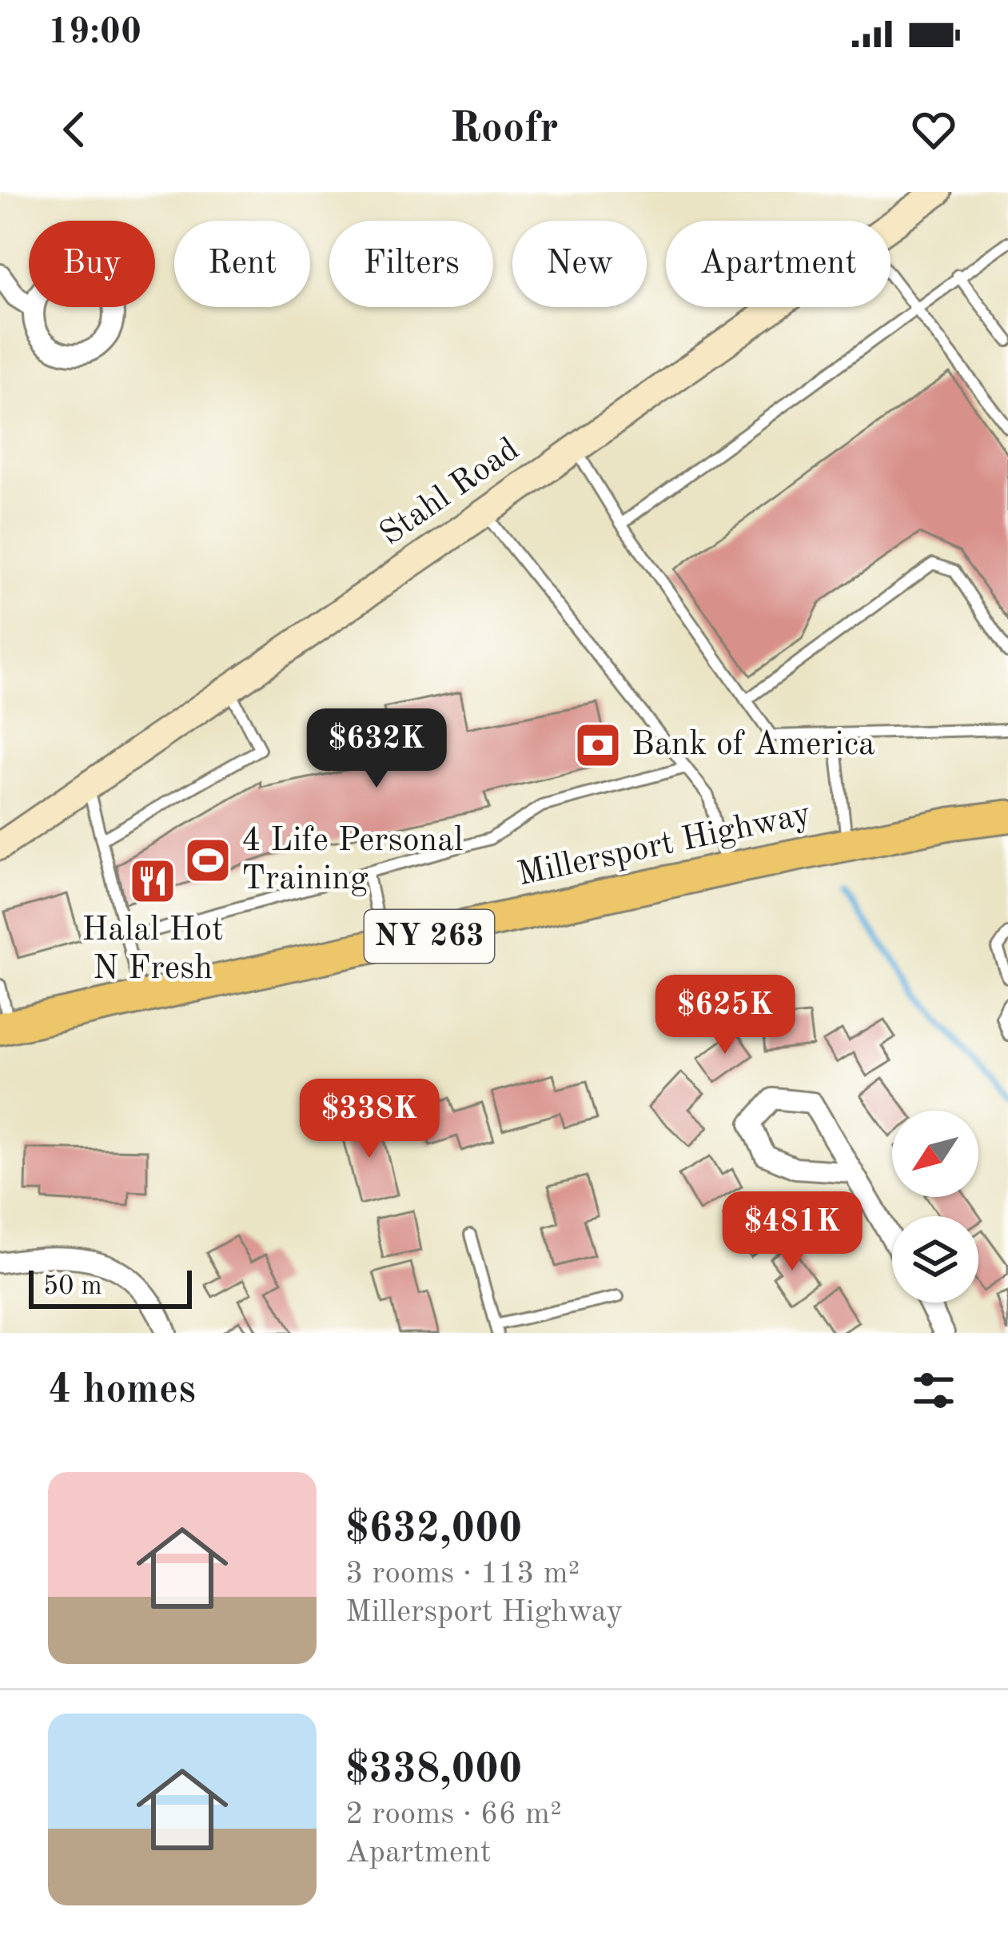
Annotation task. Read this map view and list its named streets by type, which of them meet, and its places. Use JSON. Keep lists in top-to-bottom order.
{
  "streets": {
    "main road": ["Millersport Highway", "NY 263"],
    "street": ["Stahl Road"]
  },
  "places": {
    "bank": ["Bank of America"],
    "sports": ["4 Life Personal Training"],
    "restaurant": ["Halal Hot N Fresh"]
  },
  "scale_bar": "50 m",
  "north": "bottom left",
  "page": {
    "status": "19:00",
    "header": "Roofr",
    "chip": [
      "Buy",
      "Rent",
      "Filters",
      "New",
      "Apartment"
    ],
    "price": [
      "$632K",
      "$625K",
      "$338K",
      "$481K"
    ],
    "scale": "50 m",
    "heading": "4 homes",
    "list": [
      {
        "name": "$632,000",
        "note": "3 rooms · 113 m² · Millersport Highway"
      },
      {
        "name": "$338,000",
        "note": "2 rooms · 66 m² · Apartment"
      }
    ]
  }
}
